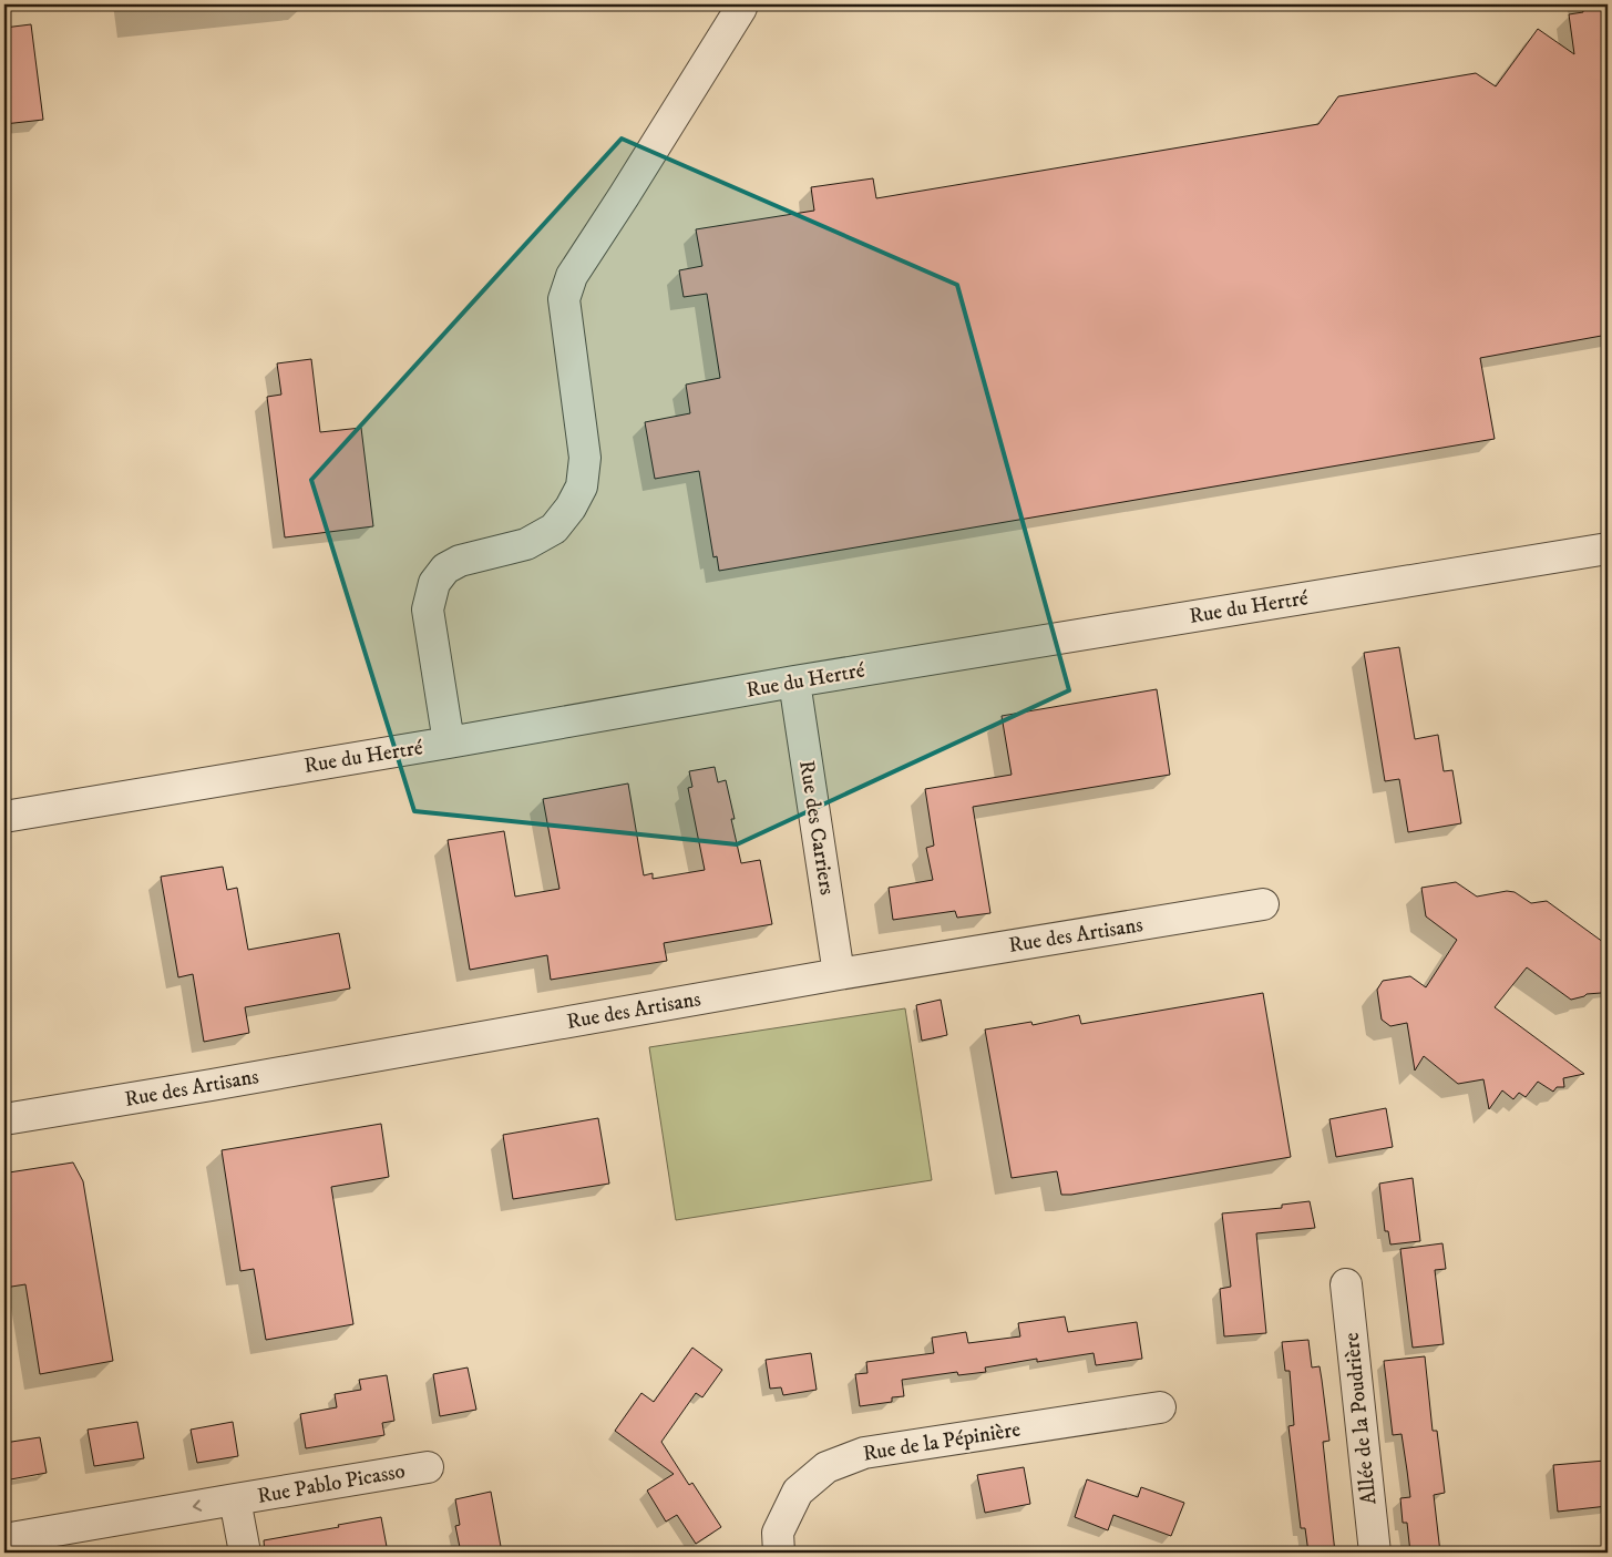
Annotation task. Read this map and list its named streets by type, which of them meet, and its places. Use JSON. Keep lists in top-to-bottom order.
{
  "streets": {
    "street": [
      "Rue du Hertré",
      "Rue des Carriers",
      "Rue des Artisans",
      "Allée de la Poudrière",
      "Rue de la Pépinière",
      "Rue Pablo Picasso"
    ]
  },
  "crossings": [
    ["Rue du Hertré", "Rue des Carriers"],
    ["Rue des Carriers", "Rue des Artisans"]
  ],
  "one_way": ["Rue Pablo Picasso"]
}
